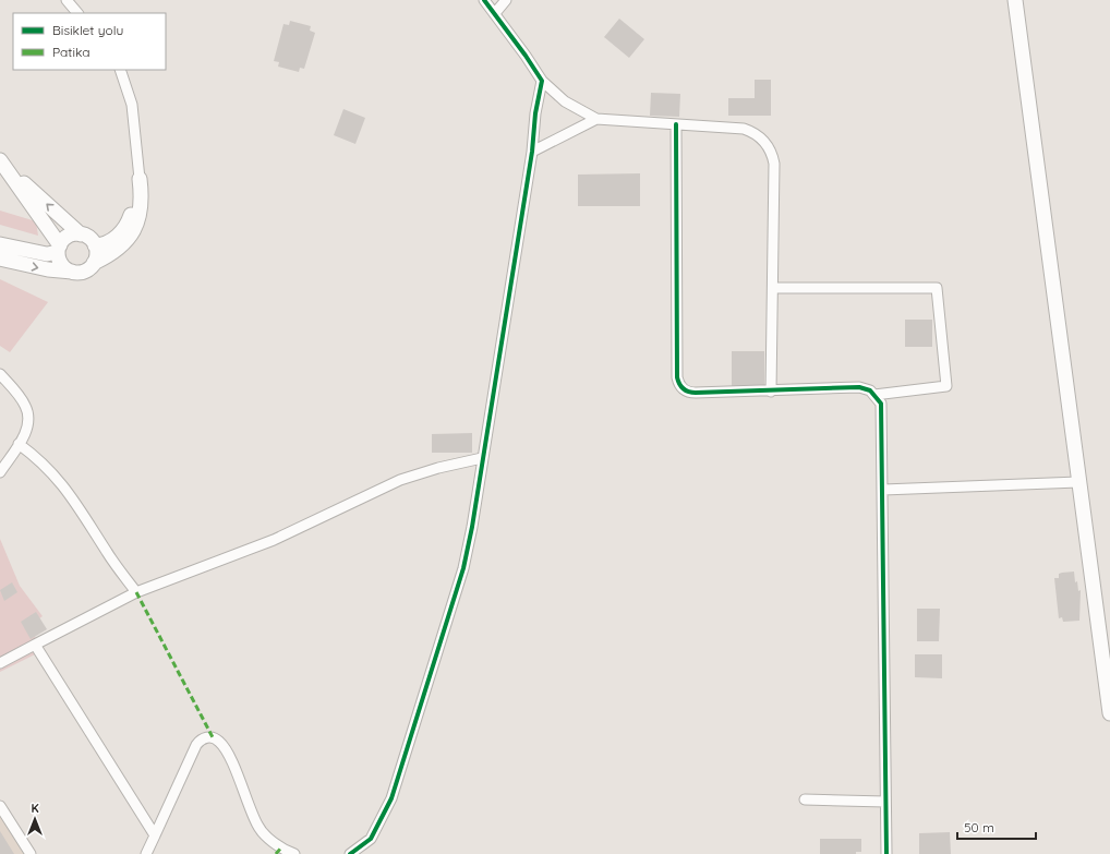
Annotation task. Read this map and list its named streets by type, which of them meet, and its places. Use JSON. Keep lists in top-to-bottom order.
{
  "legend": ["Bisiklet yolu", "Patika"],
  "scale_bar": "50 m",
  "north": "top"
}
